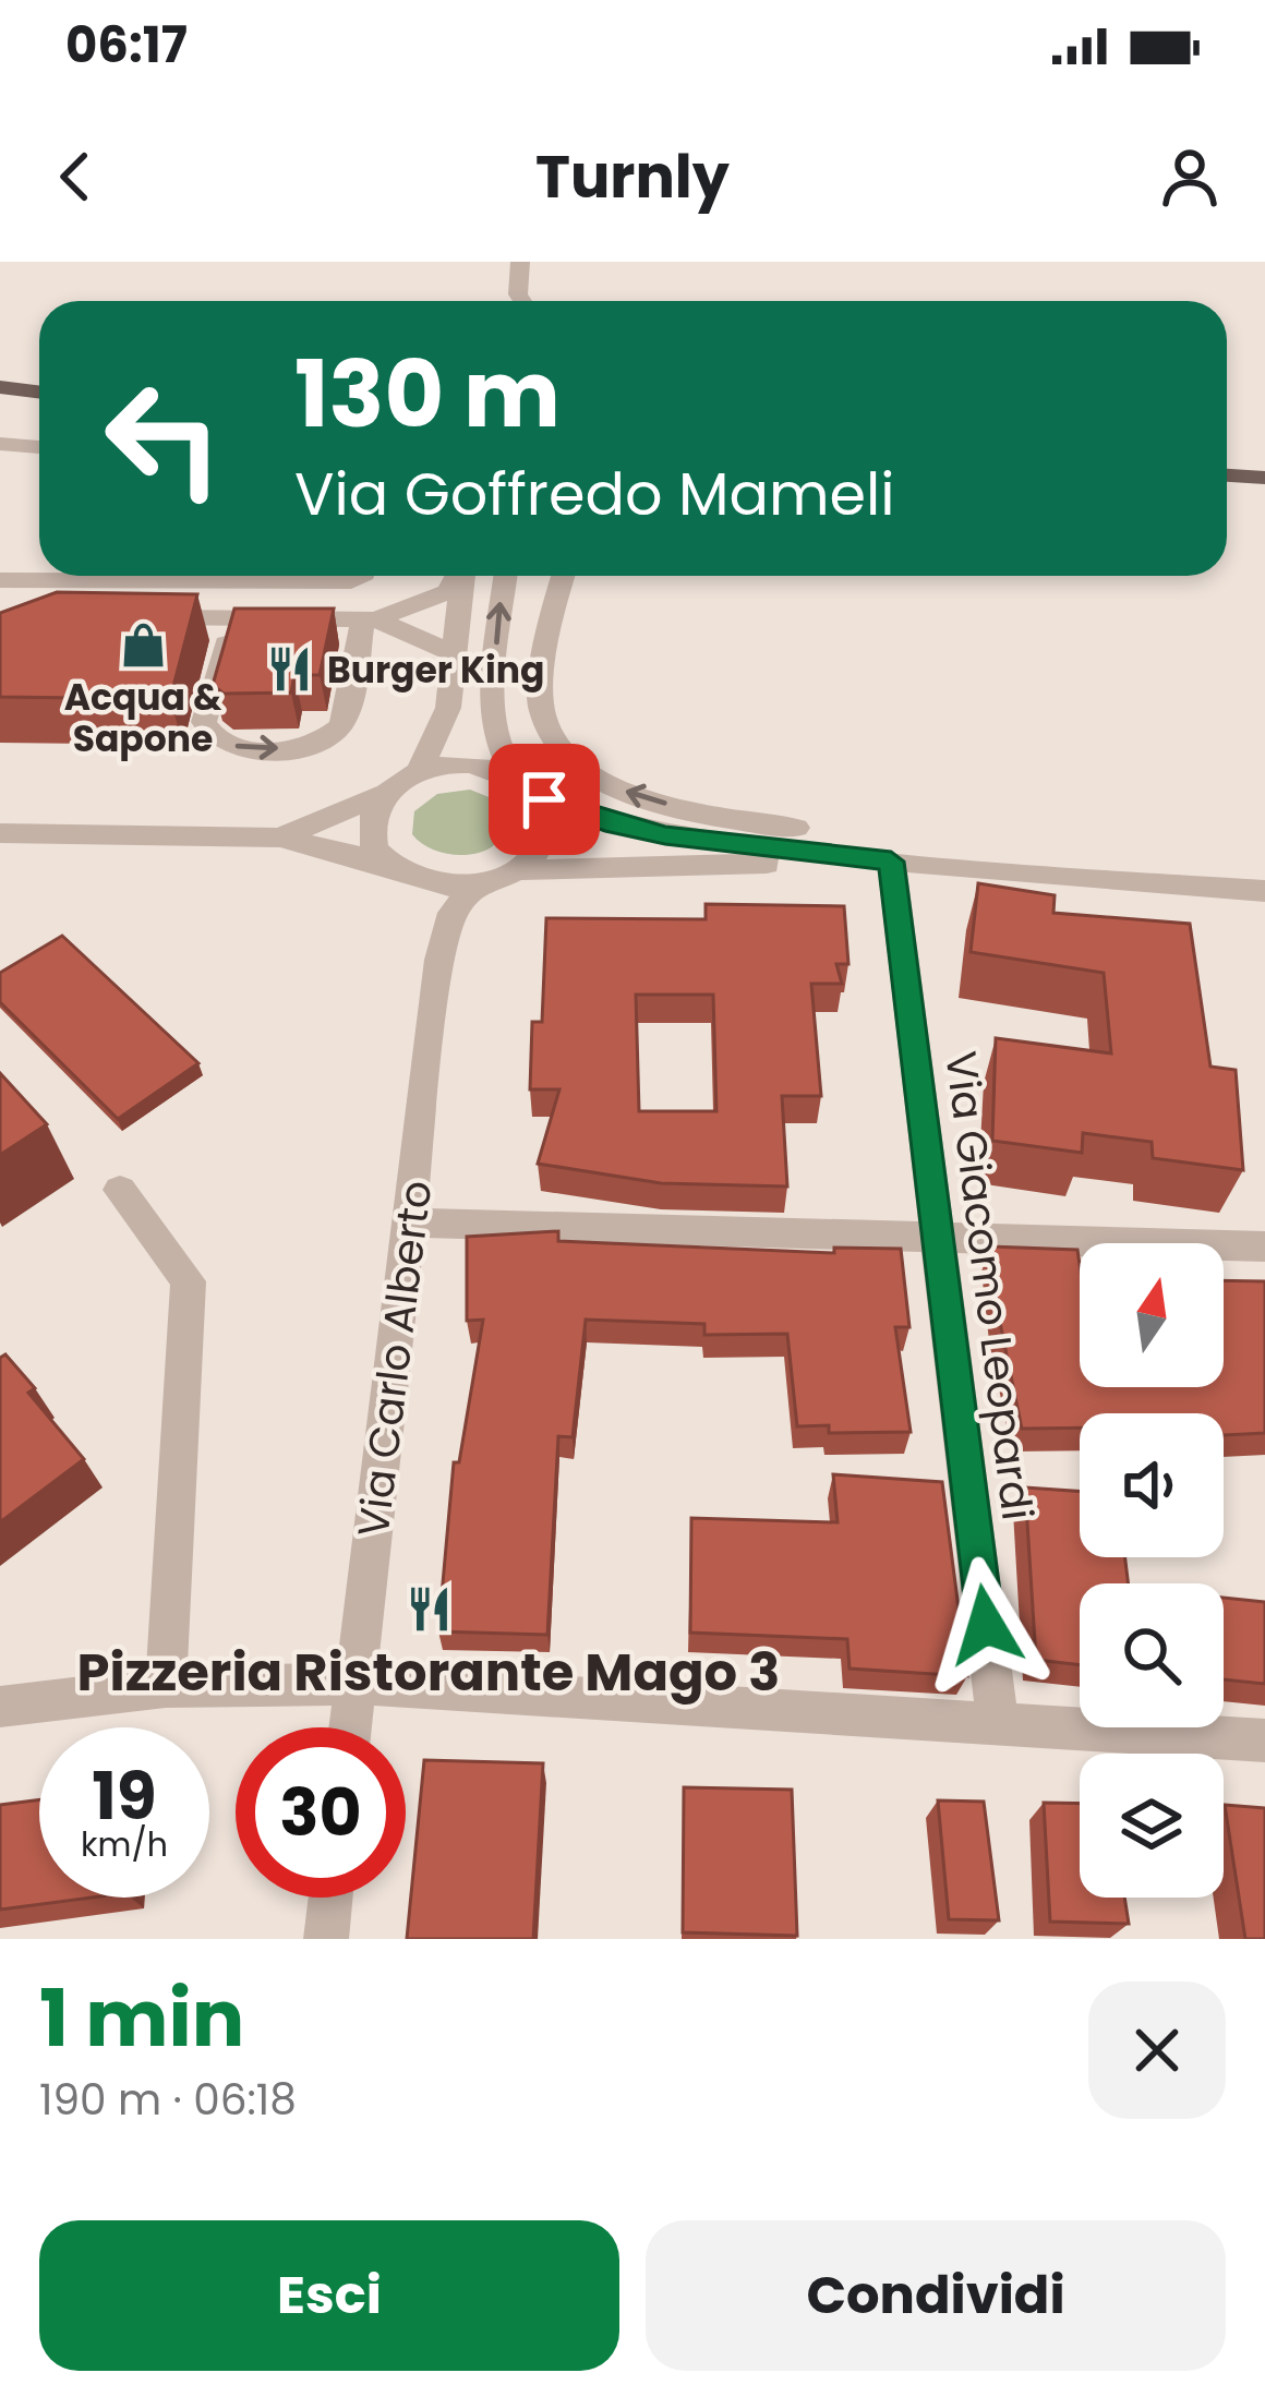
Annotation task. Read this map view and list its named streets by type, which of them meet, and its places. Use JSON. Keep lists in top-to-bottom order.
{
  "streets": {
    "street": ["Via Giacomo Leopardi", "Via Carlo Alberto"]
  },
  "places": {
    "shop": ["Acqua & Sapone"],
    "restaurant": ["Burger King", "Pizzeria Ristorante Mago 3"]
  },
  "north": "top",
  "page": {
    "status": "06:17",
    "header": "Turnly",
    "turn": ["130 m", "Via Goffredo Mameli"],
    "speed": "19 km/h",
    "limit": "30",
    "heading": ["1 min", "190 m · 06:18"],
    "buttons": ["Esci", "Condividi"]
  }
}
